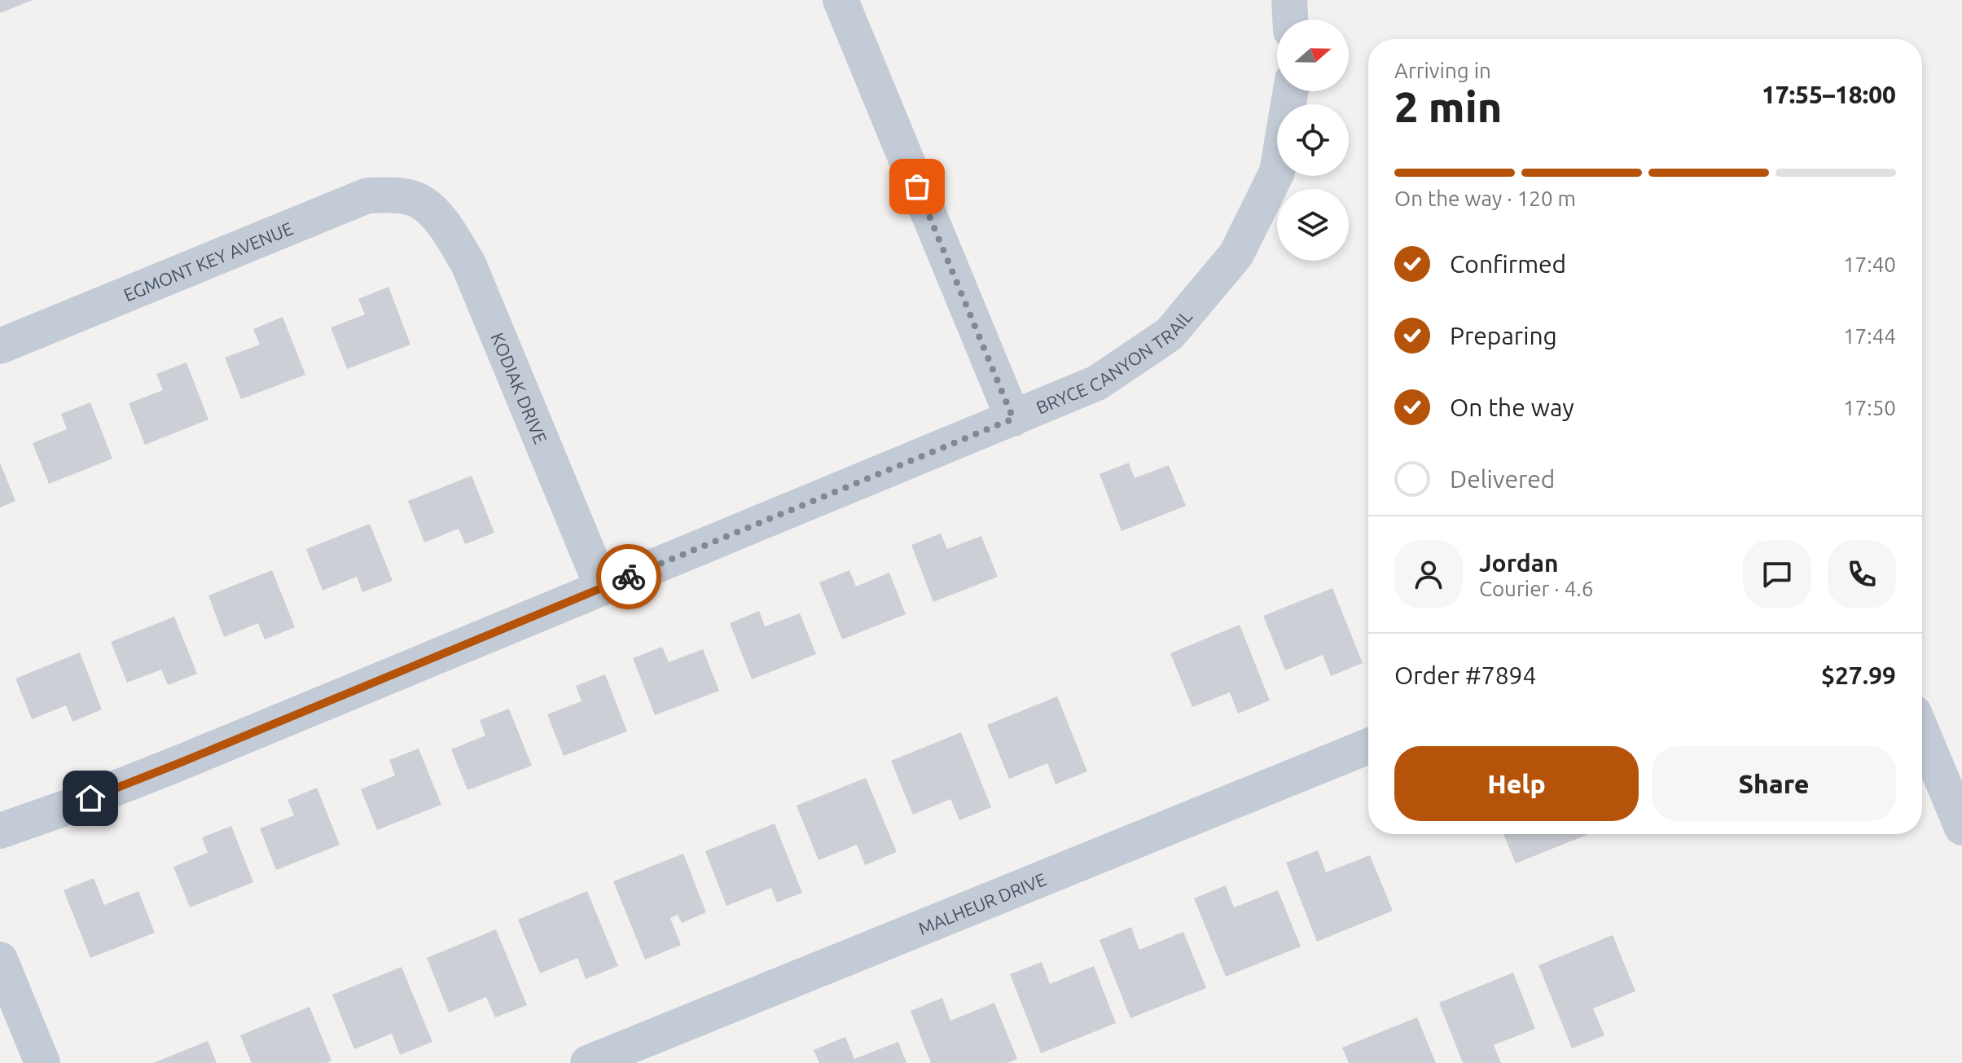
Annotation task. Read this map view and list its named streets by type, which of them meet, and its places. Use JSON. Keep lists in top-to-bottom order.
{
  "streets": {
    "street": [
      "EGMONT KEY AVENUE",
      "BRYCE CANYON TRAIL",
      "KODIAK DRIVE",
      "MALHEUR DRIVE"
    ]
  },
  "crossings": [
    ["EGMONT KEY AVENUE", "KODIAK DRIVE"],
    ["BRYCE CANYON TRAIL", "KODIAK DRIVE"]
  ],
  "north": "right",
  "page": {
    "heading": ["2 min", "Arriving in", "17:55–18:00"],
    "panel": [
      "Jordan",
      "Courier · 4.6",
      "Order #7894",
      "$27.99"
    ],
    "bar": "On the way · 120 m",
    "list": [
      ["Confirmed", "17:40"],
      ["Preparing", "17:44"],
      ["On the way", "17:50"],
      "Delivered"
    ],
    "buttons": ["Help", "Share"]
  }
}
